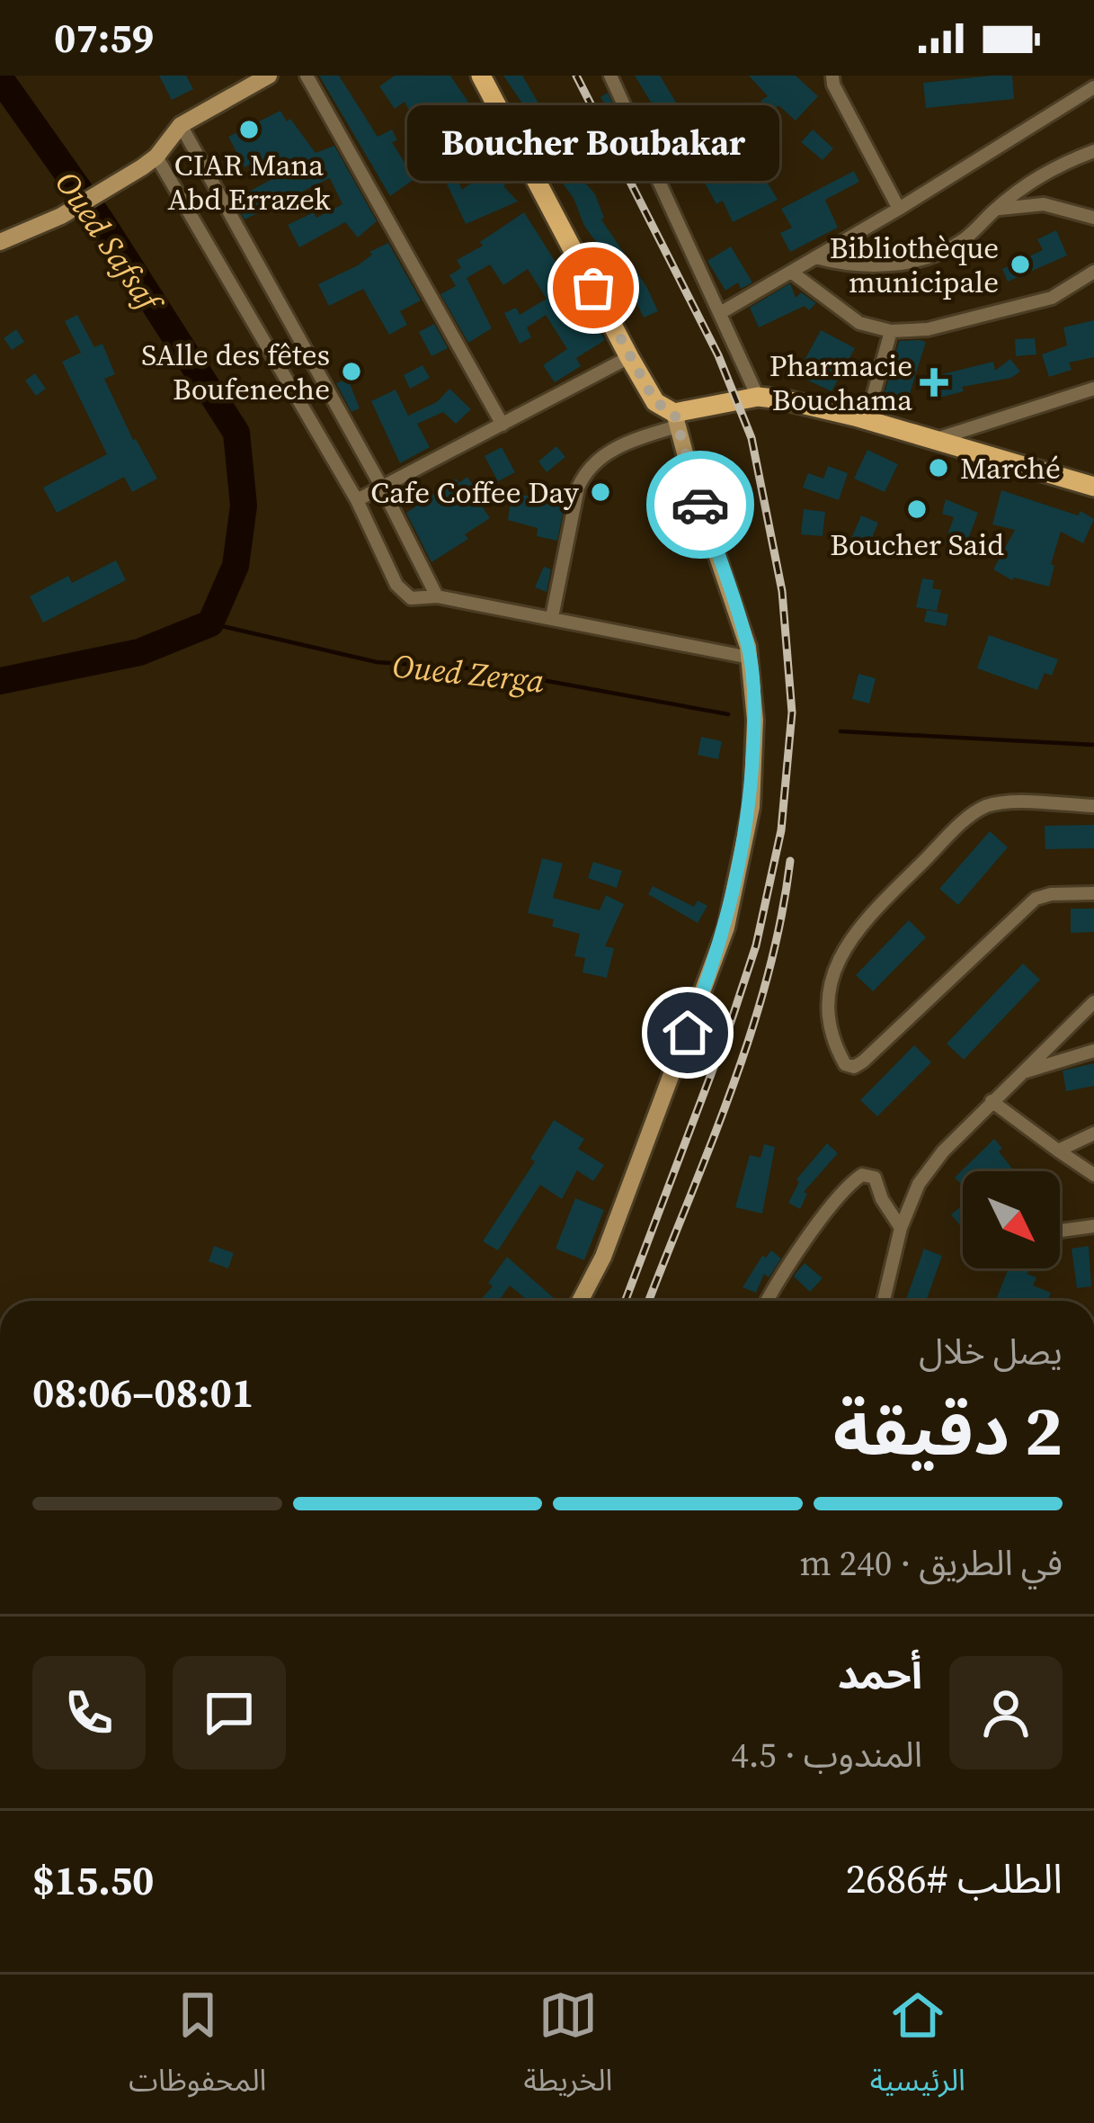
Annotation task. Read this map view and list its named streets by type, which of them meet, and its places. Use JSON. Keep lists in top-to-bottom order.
{
  "water": ["Oued Safsaf", "Oued Zerga"],
  "places": {
    "other": [
      "CIAR Mana Abd Errazek",
      "Bibliothèque municipale",
      "Boucher Boubakar",
      "SAlle des fêtes Boufeneche",
      "Marché",
      "Cafe Coffee Day",
      "Boucher Said"
    ],
    "health": ["Pharmacie Bouchama"]
  },
  "north": "bottom right",
  "page": {
    "status": "07:59",
    "bubble": "Boucher Boubakar",
    "heading": ["2 دقيقة", "يصل خلال", "08:01–08:06"],
    "panel": [
      "أحمد",
      "المندوب · 4.5",
      "الطلب #2686",
      "$15.50"
    ],
    "bar": "في الطريق · 240 m",
    "tabs": ["الرئيسية", "الخريطة", "المحفوظات"]
  }
}
